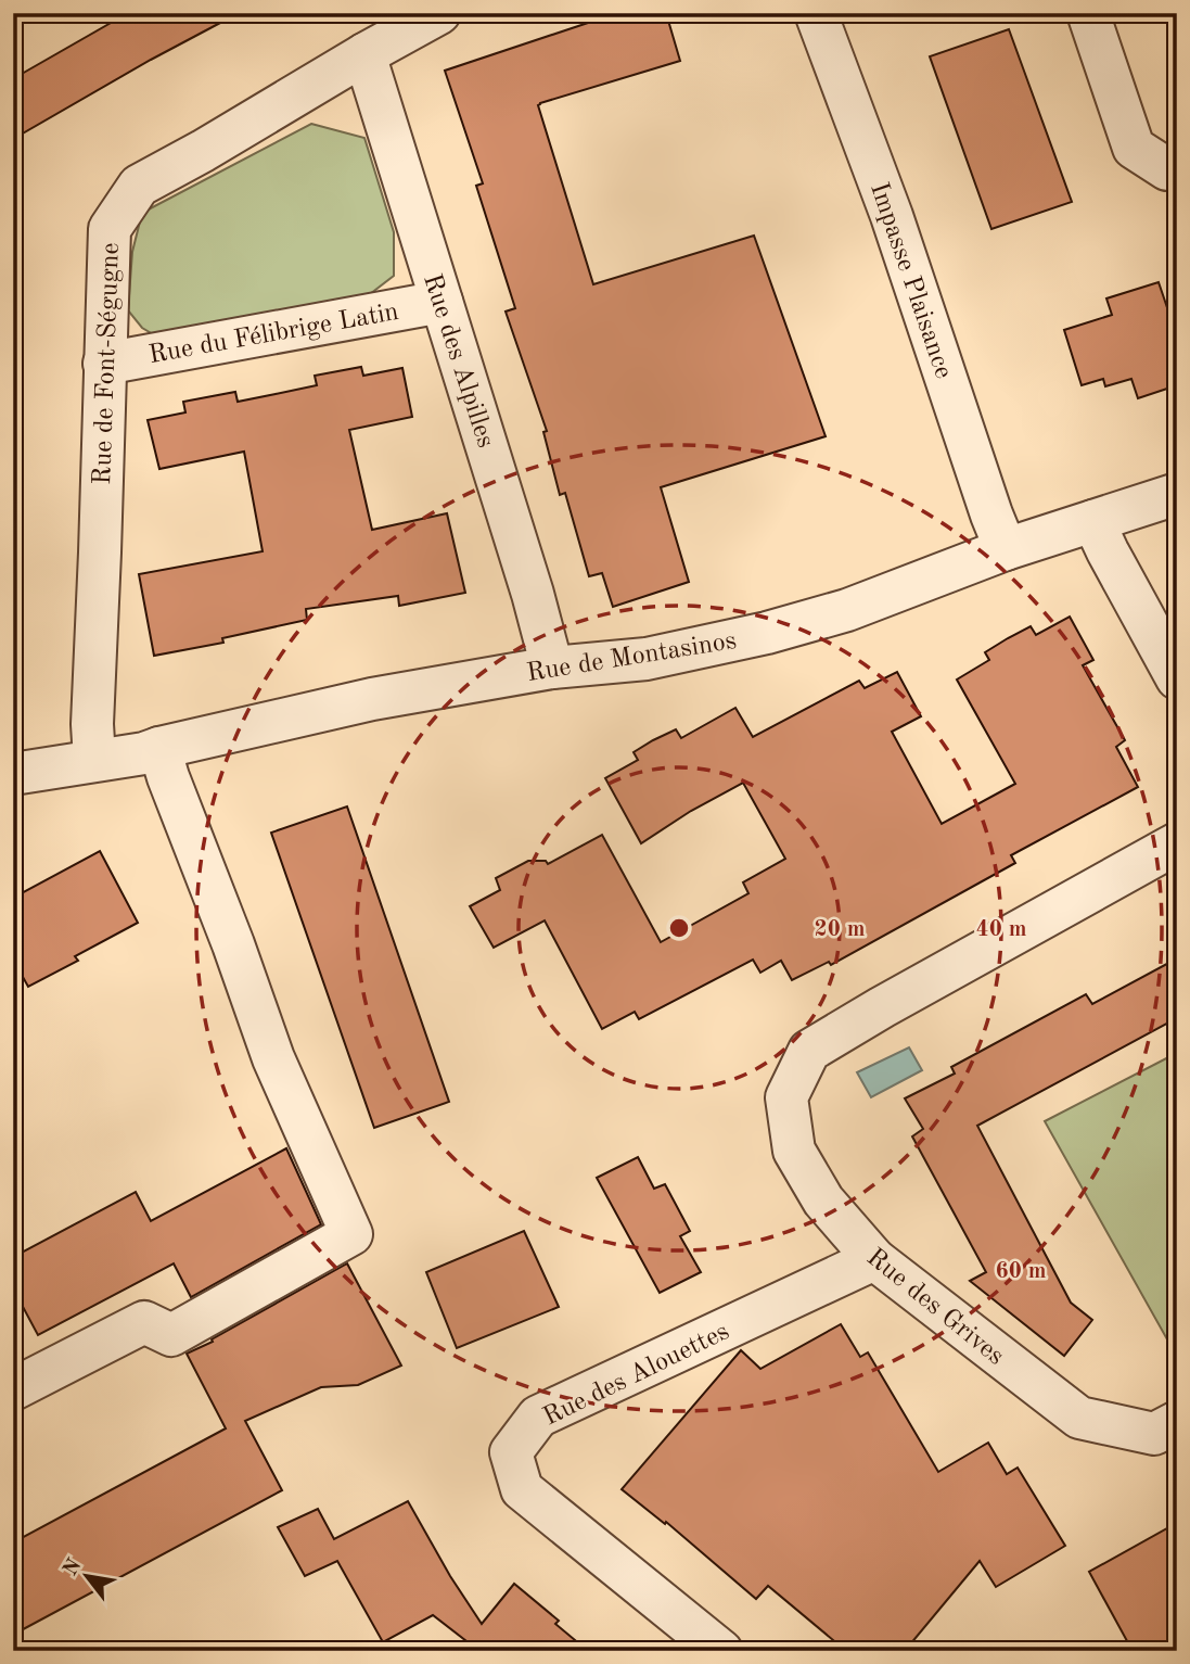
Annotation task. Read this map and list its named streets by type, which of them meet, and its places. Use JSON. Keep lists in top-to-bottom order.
{
  "streets": {
    "street": [
      "Impasse Plaisance",
      "Rue du Félibrige Latin",
      "Rue des Alpilles",
      "Rue de Font-Ségugne",
      "Rue de Montasinos",
      "Rue des Grives",
      "Rue des Alouettes"
    ]
  },
  "crossings": [
    ["Impasse Plaisance", "Rue de Montasinos"],
    ["Rue du Félibrige Latin", "Rue des Alpilles"],
    ["Rue du Félibrige Latin", "Rue de Font-Ségugne"],
    ["Rue des Alpilles", "Rue de Font-Ségugne"],
    ["Rue des Alpilles", "Rue de Montasinos"],
    ["Rue de Font-Ségugne", "Rue de Montasinos"],
    ["Rue des Grives", "Rue des Alouettes"]
  ],
  "north": "top left",
  "rings": ["20 m", "40 m", "60 m"]
}
